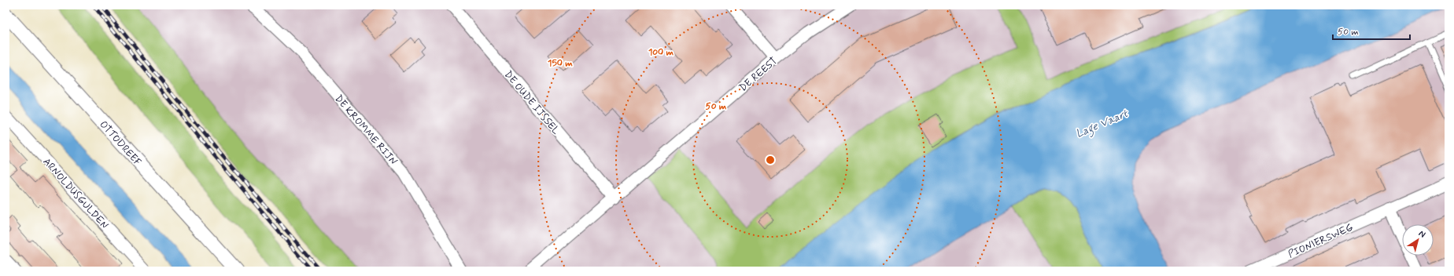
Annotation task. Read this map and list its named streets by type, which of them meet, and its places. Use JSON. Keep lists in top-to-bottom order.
{
  "streets": {
    "street": [
      "DE REEST",
      "DE OUDE IJSSEL",
      "DE KROMME RIJN",
      "OTTODREEF",
      "ARNOLDUSGULDEN",
      "PIONIERSWEG"
    ]
  },
  "crossings": [
    ["DE REEST", "DE OUDE IJSSEL"]
  ],
  "water": ["Lage Vaart"],
  "scale_bar": "50 m",
  "north": "top right",
  "rings": ["100 m", "150 m", "50 m"]
}
